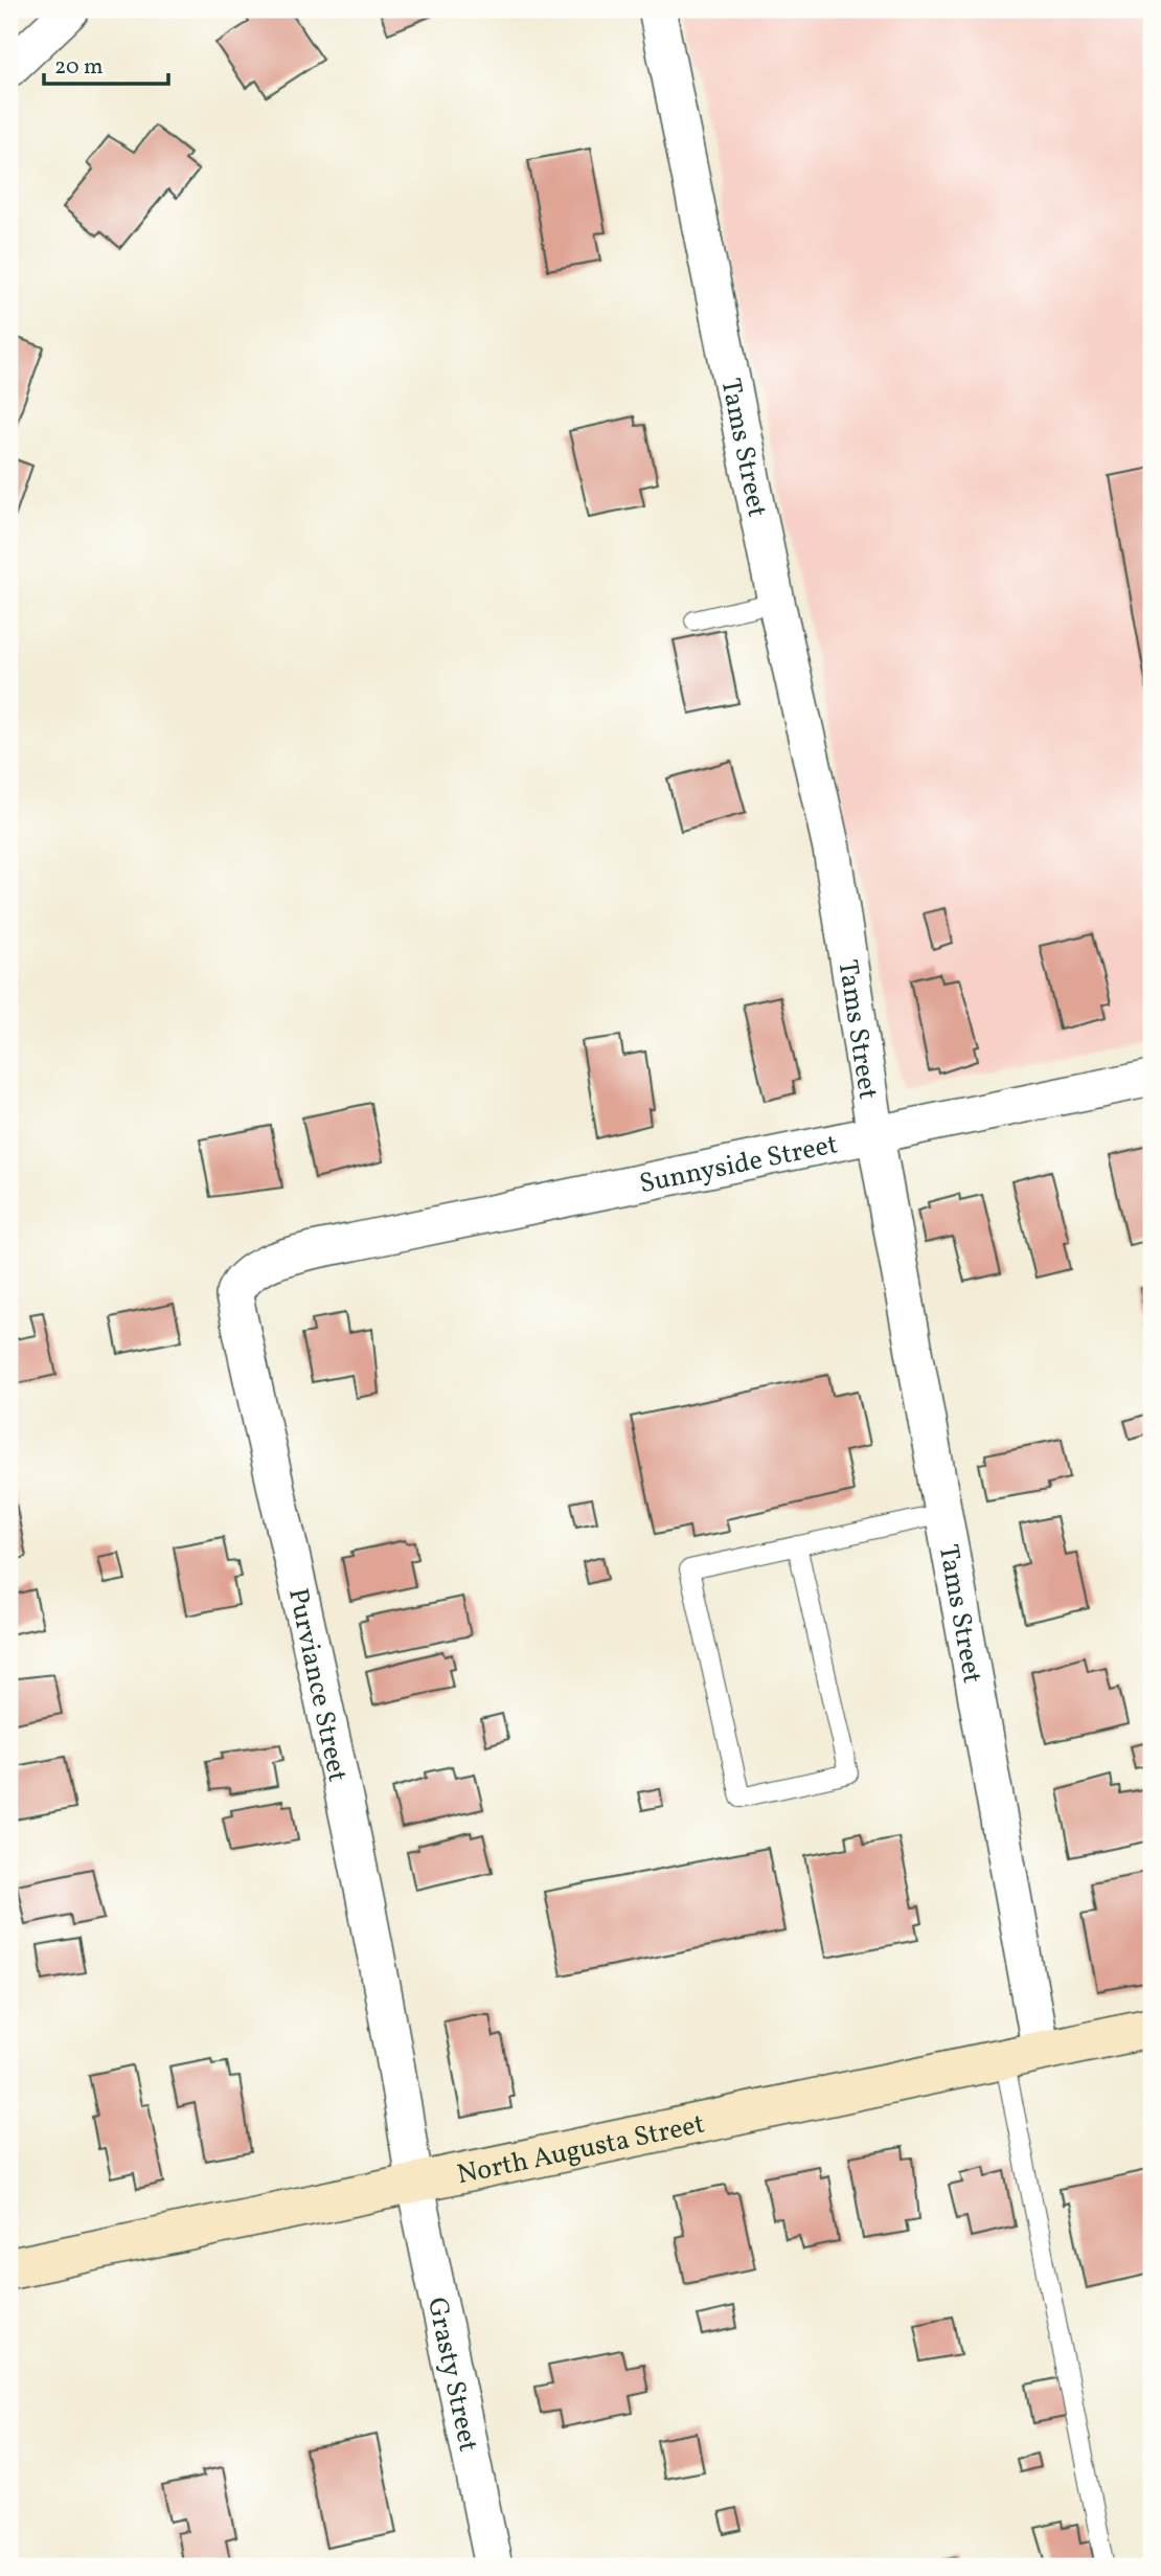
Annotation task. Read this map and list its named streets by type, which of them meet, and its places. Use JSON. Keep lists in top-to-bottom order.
{
  "streets": {
    "main road": ["North Augusta Street"],
    "street": [
      "Tams Street",
      "Sunnyside Street",
      "Purviance Street",
      "Grasty Street"
    ]
  },
  "crossings": [
    ["Tams Street", "Sunnyside Street"],
    ["Tams Street", "North Augusta Street"],
    ["Sunnyside Street", "Purviance Street"],
    ["Purviance Street", "North Augusta Street"],
    ["Purviance Street", "Grasty Street"],
    ["North Augusta Street", "Grasty Street"]
  ],
  "scale_bar": "20 m"
}
